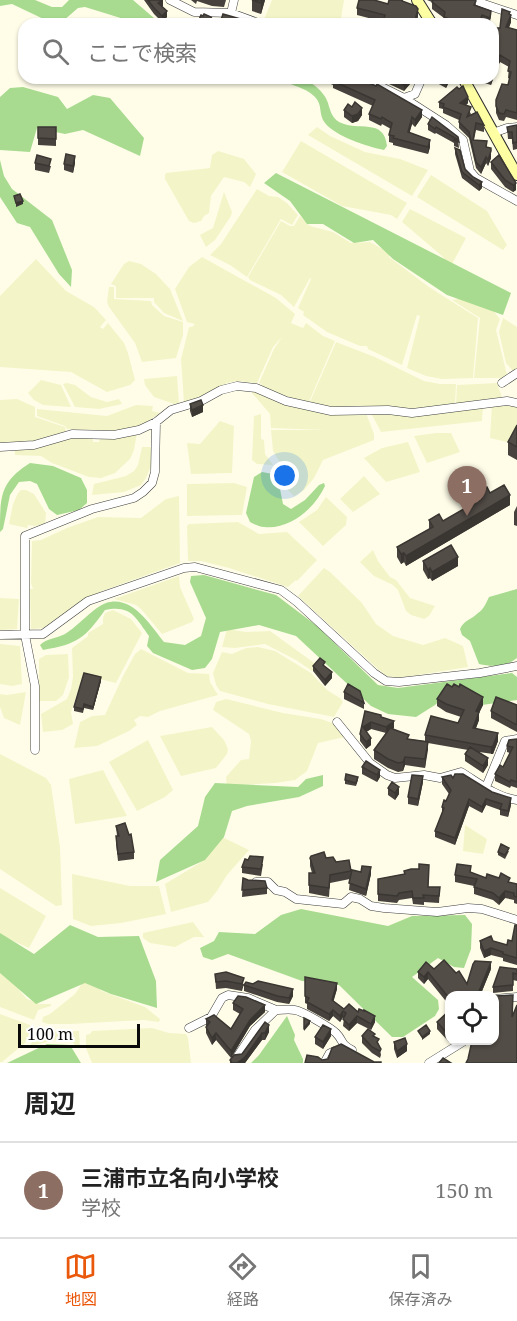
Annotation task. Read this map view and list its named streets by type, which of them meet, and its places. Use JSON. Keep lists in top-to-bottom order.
{
  "scale_bar": "100 m",
  "page": {
    "search": "ここで検索",
    "pins": "1",
    "scale": "100 m",
    "heading": "周辺",
    "list": [
      {
        "mark": "1",
        "name": "三浦市立名向小学校",
        "note": "学校",
        "value": "150 m"
      }
    ],
    "nav": ["地図", "経路", "保存済み"]
  }
}
